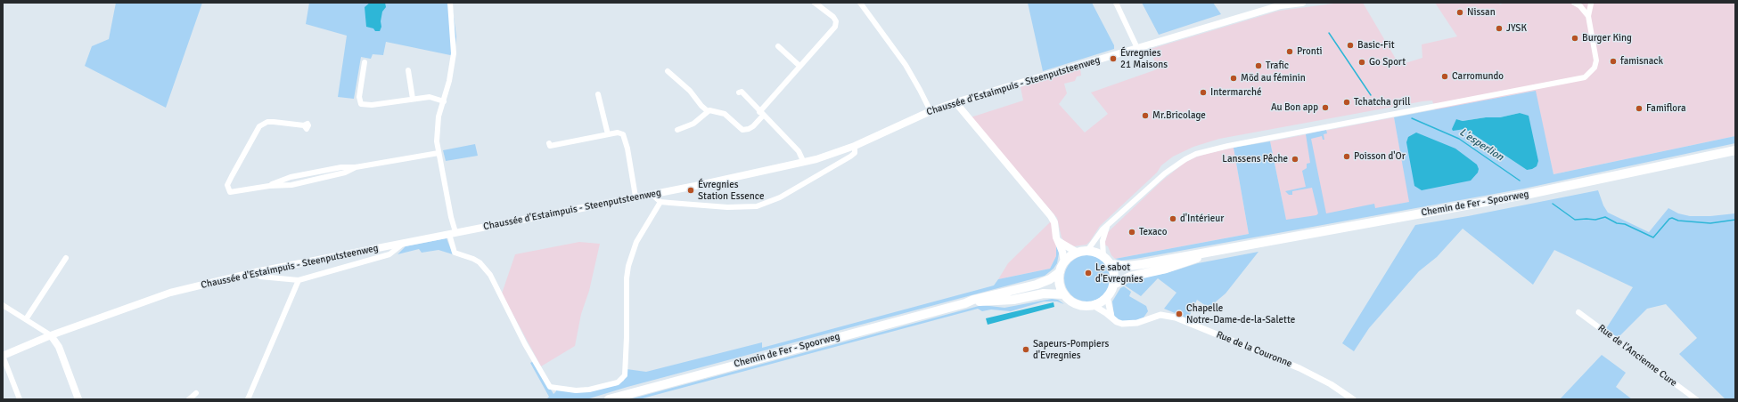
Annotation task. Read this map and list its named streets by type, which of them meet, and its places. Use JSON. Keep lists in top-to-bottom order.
{
  "streets": {
    "highway": ["Chemin de Fer - Spoorweg"],
    "main road": ["Chaussée d'Estaimpuis - Steenputsteenweg"],
    "street": ["Rue de la Couronne", "Rue de l'Ancienne Cure"]
  },
  "crossings": [
    ["Chemin de Fer - Spoorweg", "Rue de la Couronne"]
  ],
  "water": ["L'esperlion"],
  "places": [
    "Nissan",
    "JYSK",
    "Burger King",
    "Basic-Fit",
    "Pronti",
    "Évregnies 21 Maisons",
    "famisnack",
    "Go Sport",
    "Trafic",
    "Carromundo",
    "Möd au féminin",
    "Intermarché",
    "Tchatcha grill",
    "Au Bon app",
    "Famiflora",
    "Mr.Bricolage",
    "Poisson d'Or",
    "Lanssens Pêche",
    "Évregnies Station Essence",
    "d'Intérieur",
    "Texaco",
    "Le sabot d'Evregnies",
    "Chapelle Notre-Dame-de-la-Salette",
    "Sapeurs-Pompiers d'Evregnies"
  ]
}
